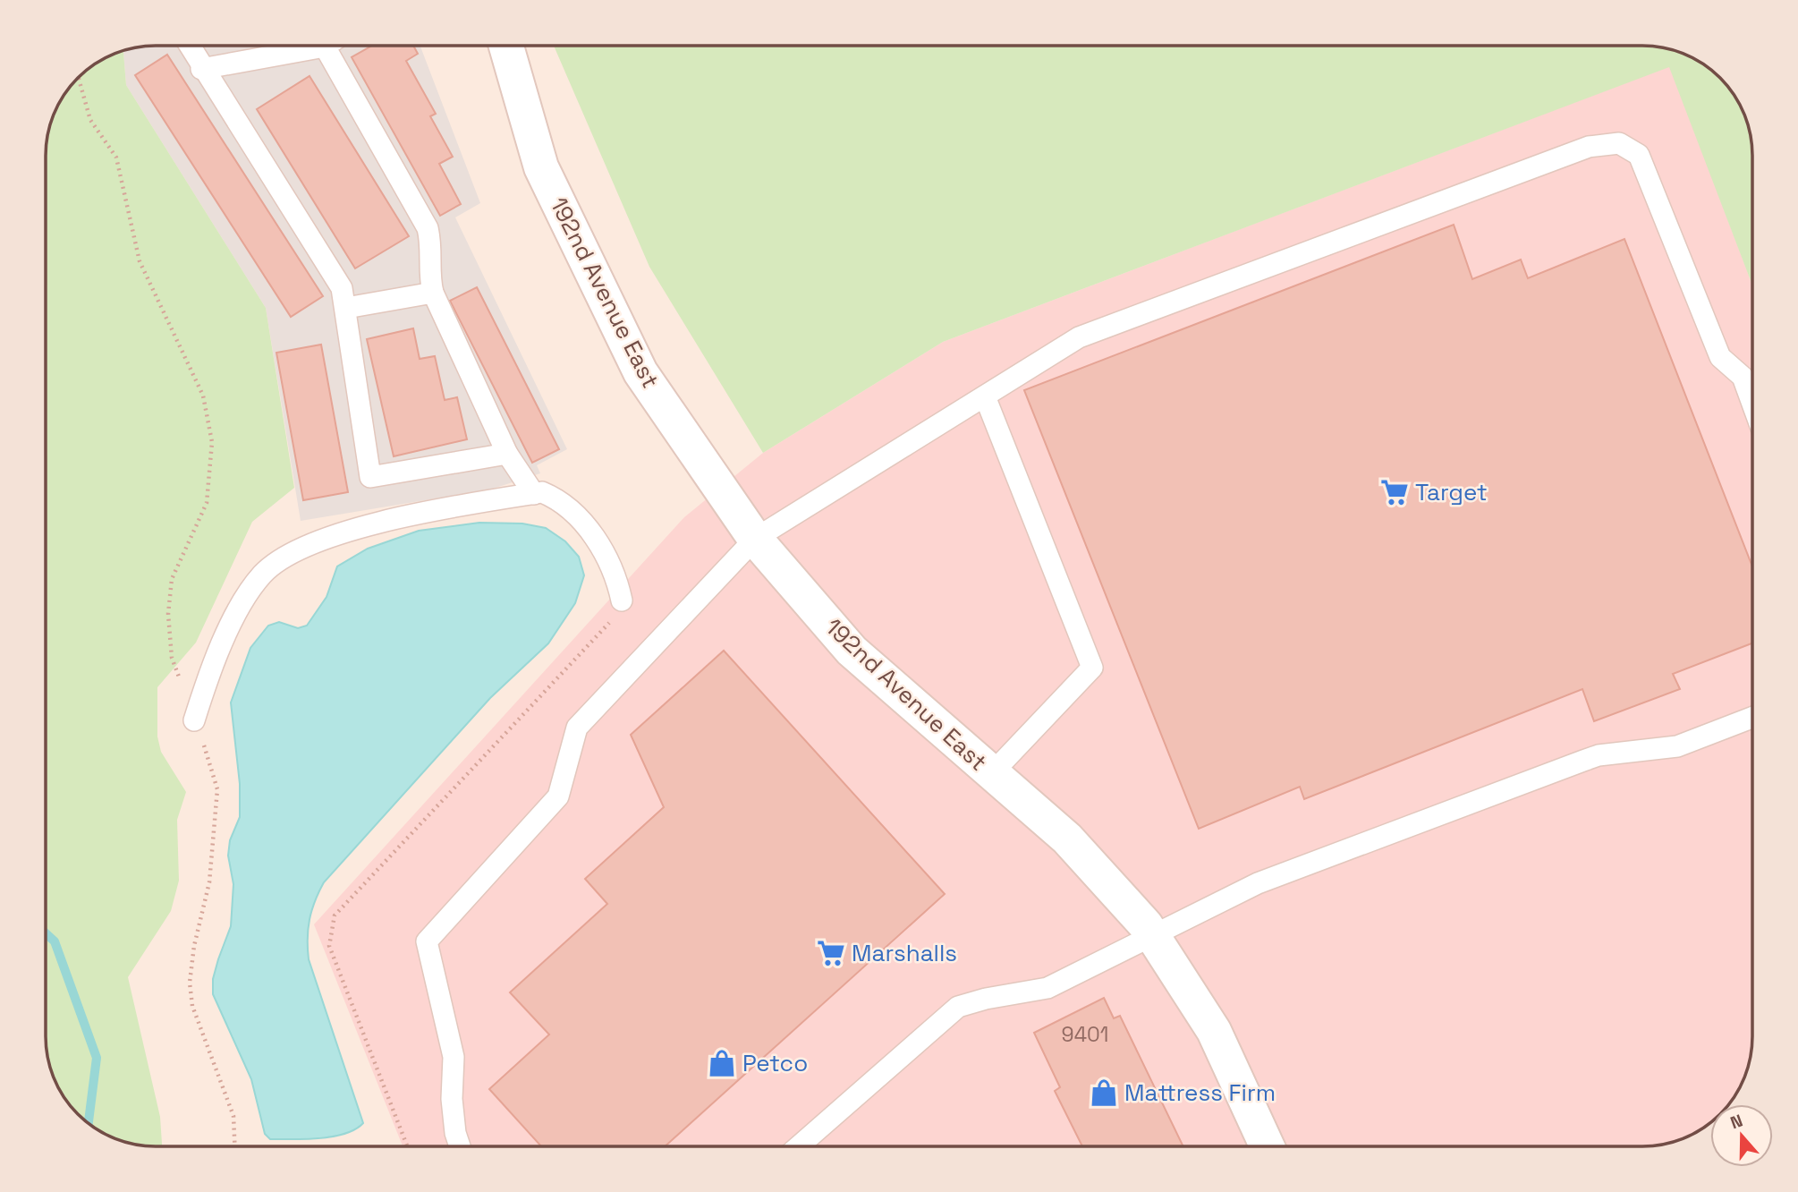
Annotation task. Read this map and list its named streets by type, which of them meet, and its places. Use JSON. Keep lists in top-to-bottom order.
{
  "streets": {
    "street": ["192nd Avenue East"]
  },
  "places": {
    "supermarket": ["Target", "Marshalls"],
    "shop": ["Petco", "Mattress Firm"]
  },
  "house_numbers": ["9401"],
  "north": "top"
}
